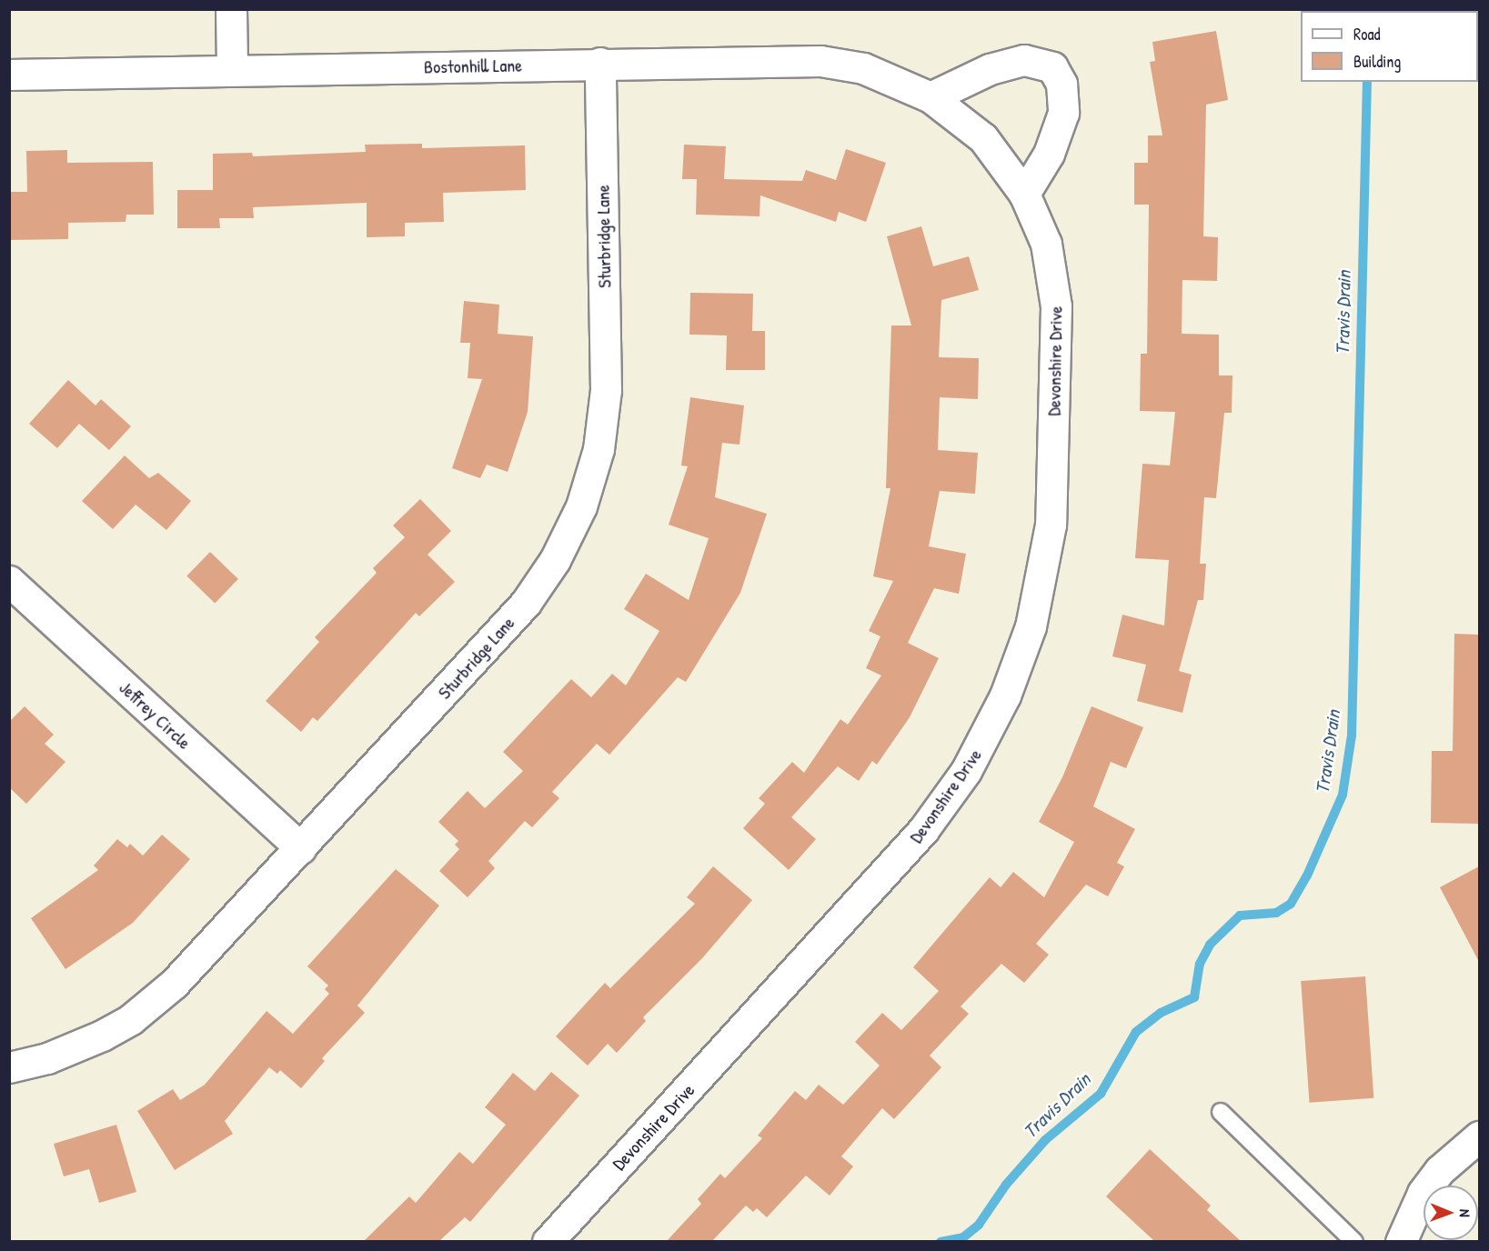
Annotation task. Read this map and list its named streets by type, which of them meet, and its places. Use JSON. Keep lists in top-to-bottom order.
{
  "streets": {
    "street": [
      "Bostonhill Lane",
      "Sturbridge Lane",
      "Devonshire Drive",
      "Jeffrey Circle"
    ]
  },
  "crossings": [
    ["Bostonhill Lane", "Sturbridge Lane"],
    ["Bostonhill Lane", "Devonshire Drive"],
    ["Sturbridge Lane", "Jeffrey Circle"]
  ],
  "water": ["Travis Drain"],
  "legend": ["Road", "Building"],
  "north": "right"
}
